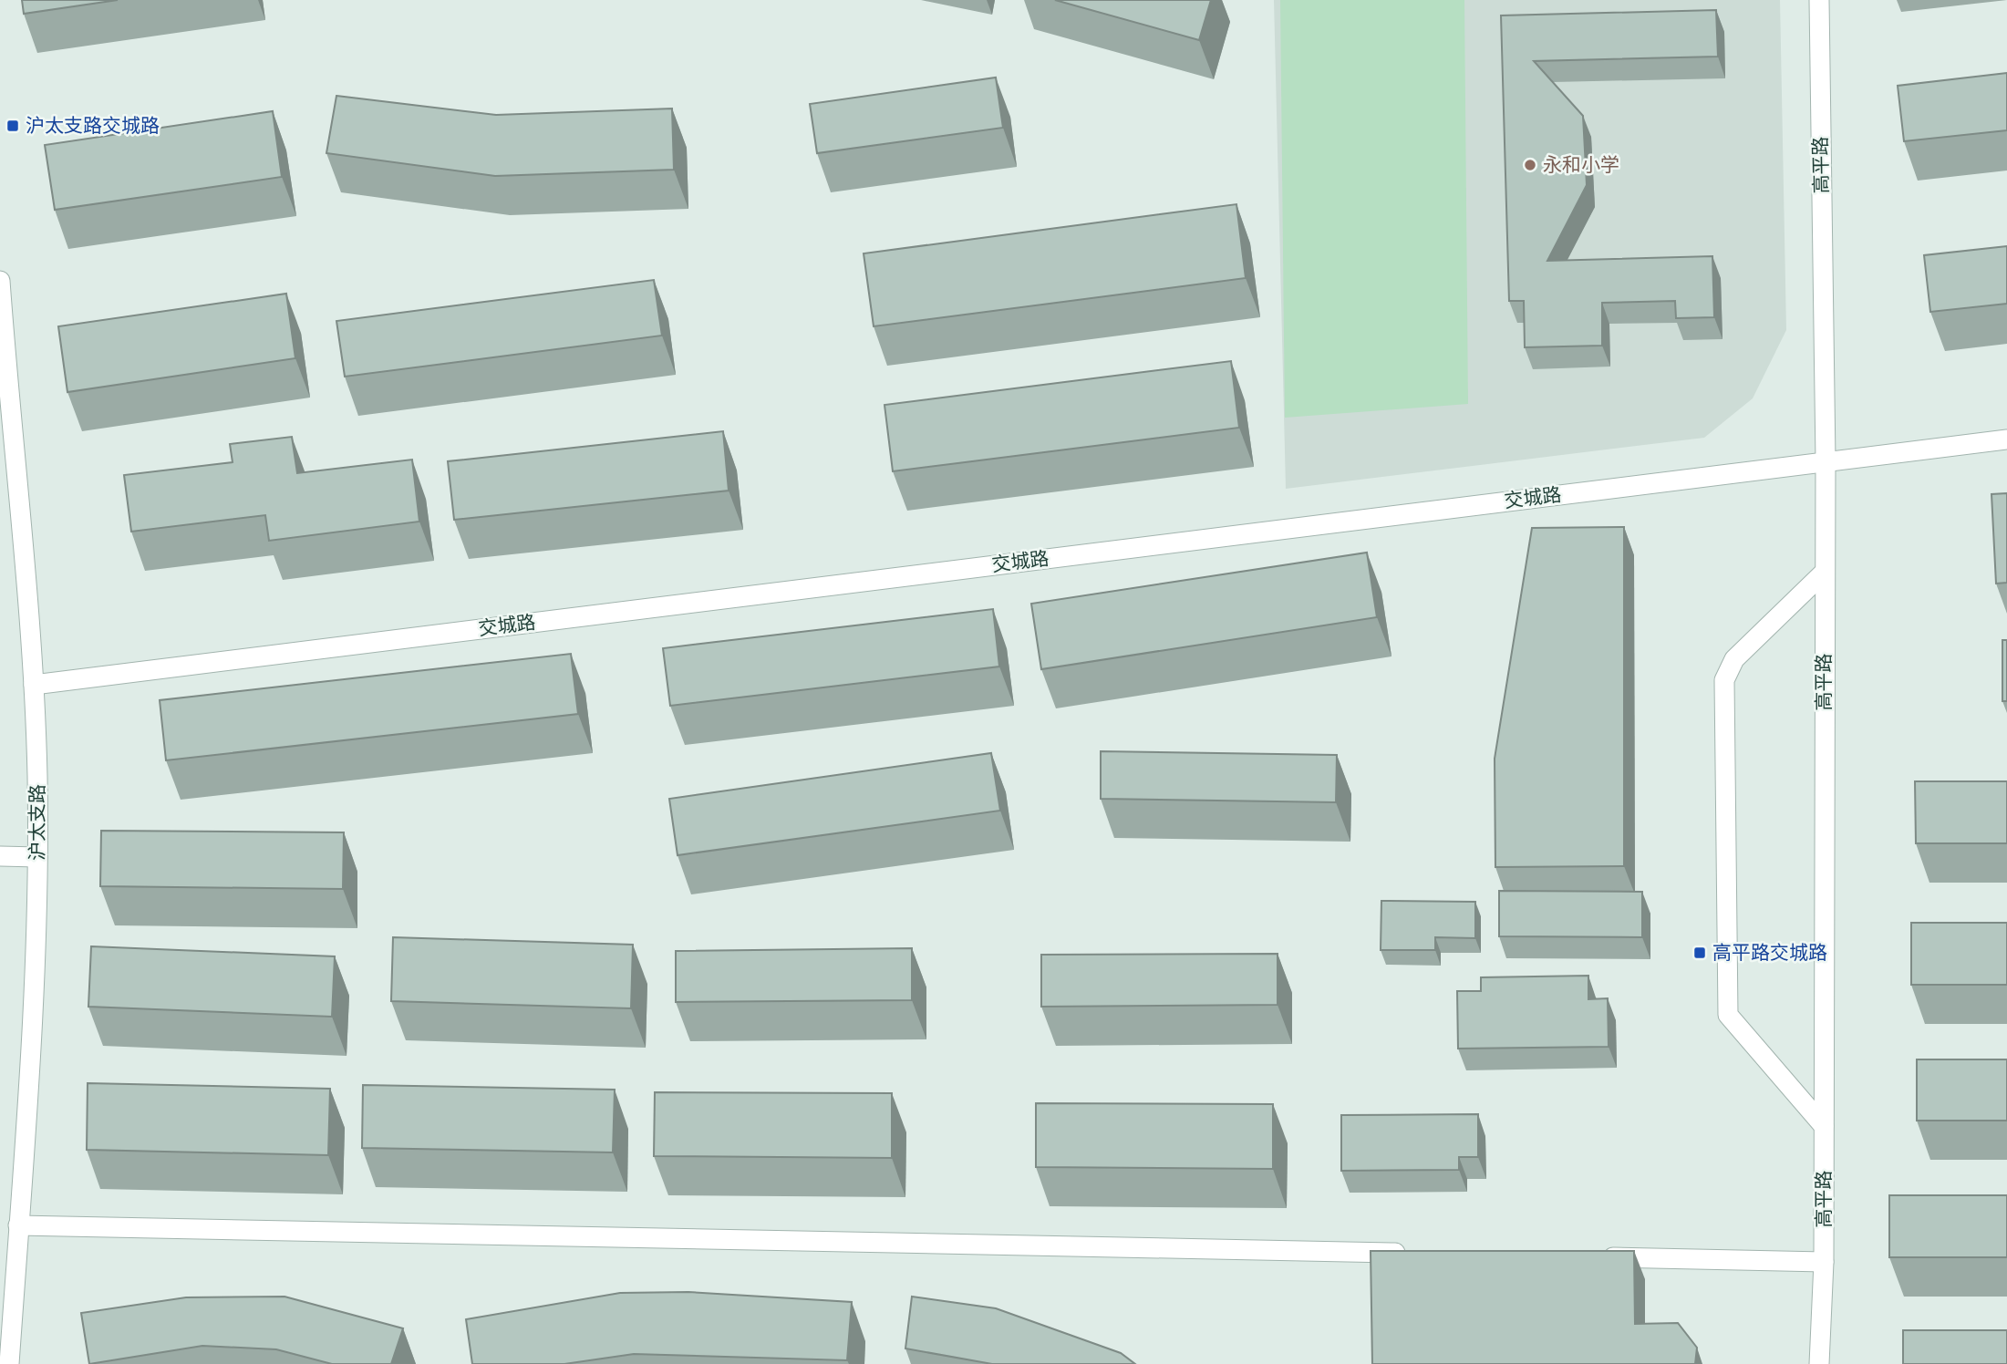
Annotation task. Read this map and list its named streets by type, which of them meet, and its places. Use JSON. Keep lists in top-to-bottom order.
{
  "streets": {
    "street": ["高平路", "交城路", "沪太支路"]
  },
  "crossings": [
    ["高平路", "交城路"],
    ["交城路", "沪太支路"]
  ],
  "places": {
    "transit": ["沪太支路交城路", "高平路交城路"],
    "other": ["永和小学"]
  }
}
